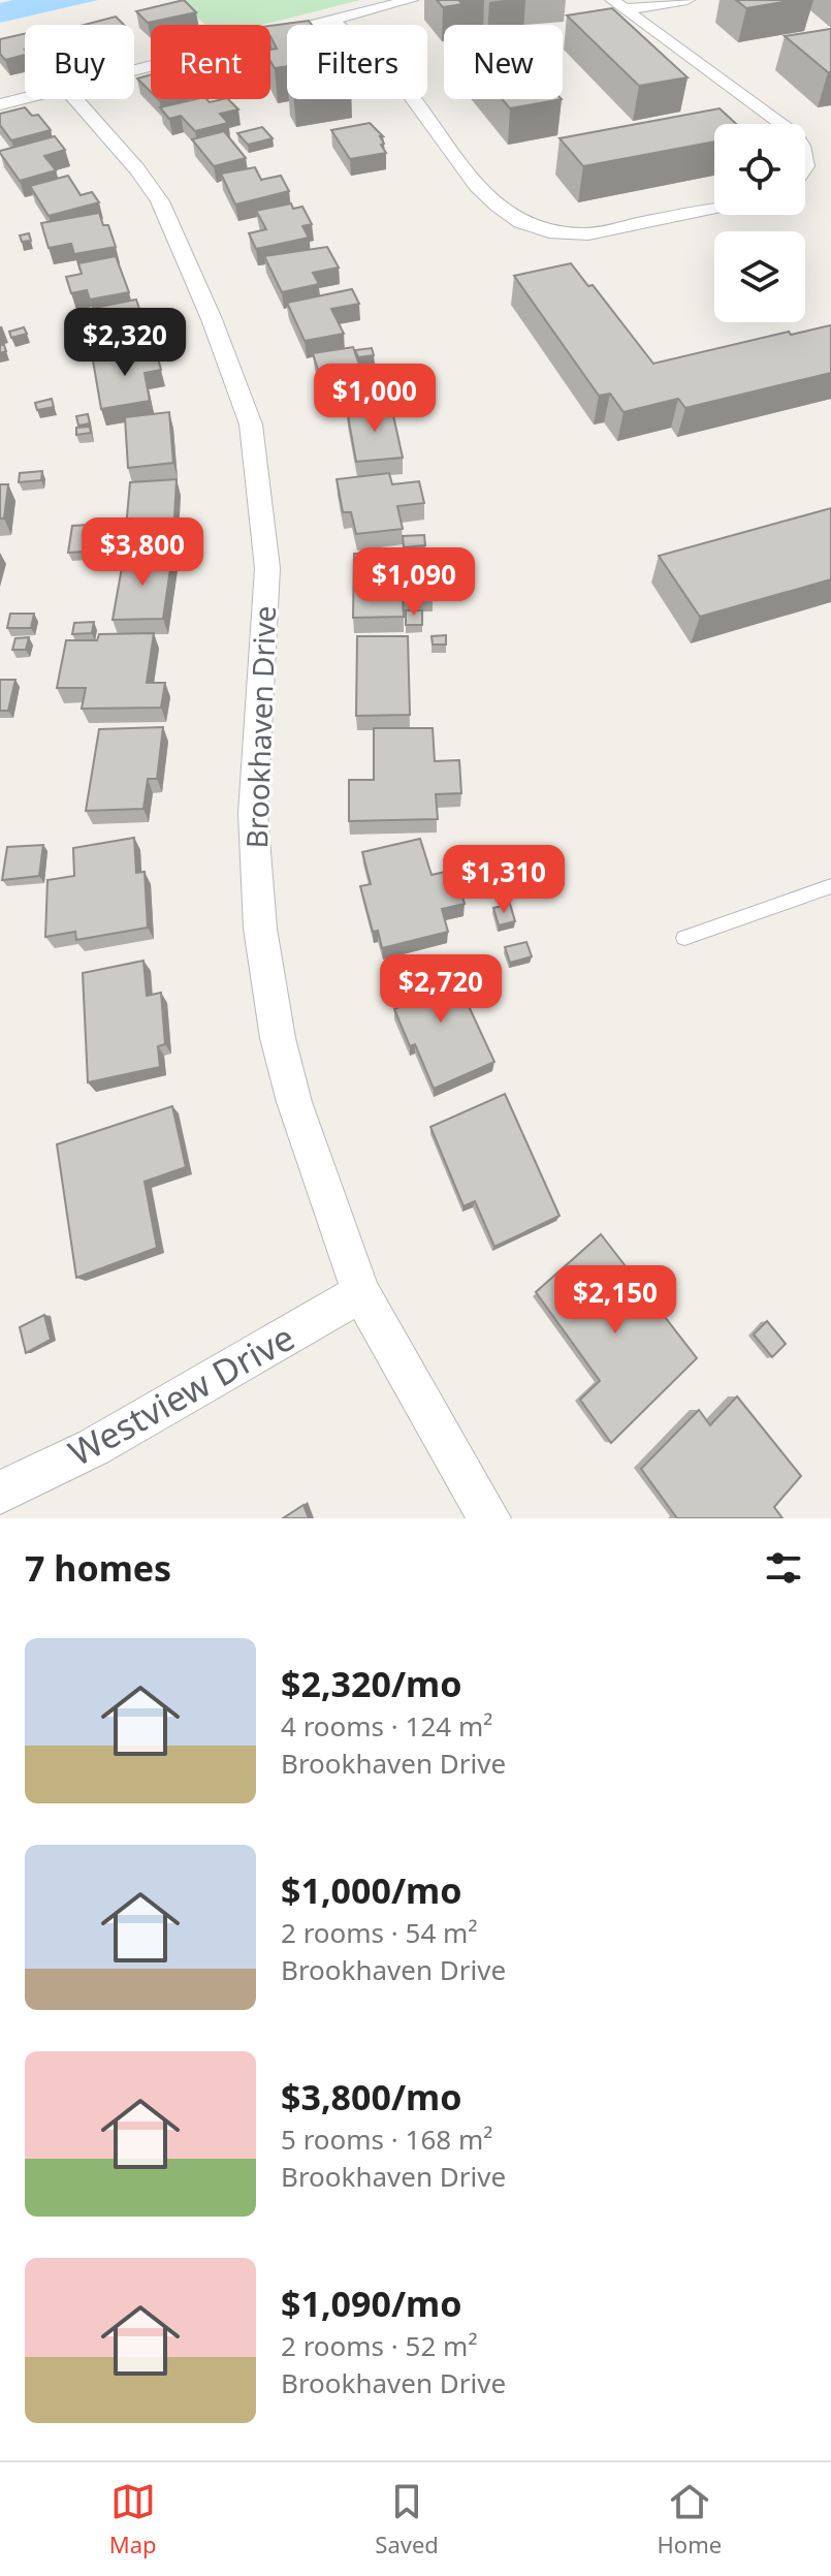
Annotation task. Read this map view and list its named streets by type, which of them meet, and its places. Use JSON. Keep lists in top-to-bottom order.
{
  "streets": {
    "street": ["Brookhaven Drive", "Westview Drive"]
  },
  "crossings": [
    ["Brookhaven Drive", "Westview Drive"]
  ],
  "page": {
    "chip": [
      "Buy",
      "Rent",
      "Filters",
      "New"
    ],
    "price": [
      "$2,320",
      "$1,000",
      "$3,800",
      "$1,090",
      "$1,310",
      "$2,720",
      "$2,150"
    ],
    "heading": "7 homes",
    "list": [
      {
        "name": "$2,320/mo",
        "note": "4 rooms · 124 m² · Brookhaven Drive"
      },
      {
        "name": "$1,000/mo",
        "note": "2 rooms · 54 m² · Brookhaven Drive"
      },
      {
        "name": "$3,800/mo",
        "note": "5 rooms · 168 m² · Brookhaven Drive"
      },
      {
        "name": "$1,090/mo",
        "note": "2 rooms · 52 m² · Brookhaven Drive"
      }
    ],
    "tabs": ["Map", "Saved", "Home"]
  }
}
